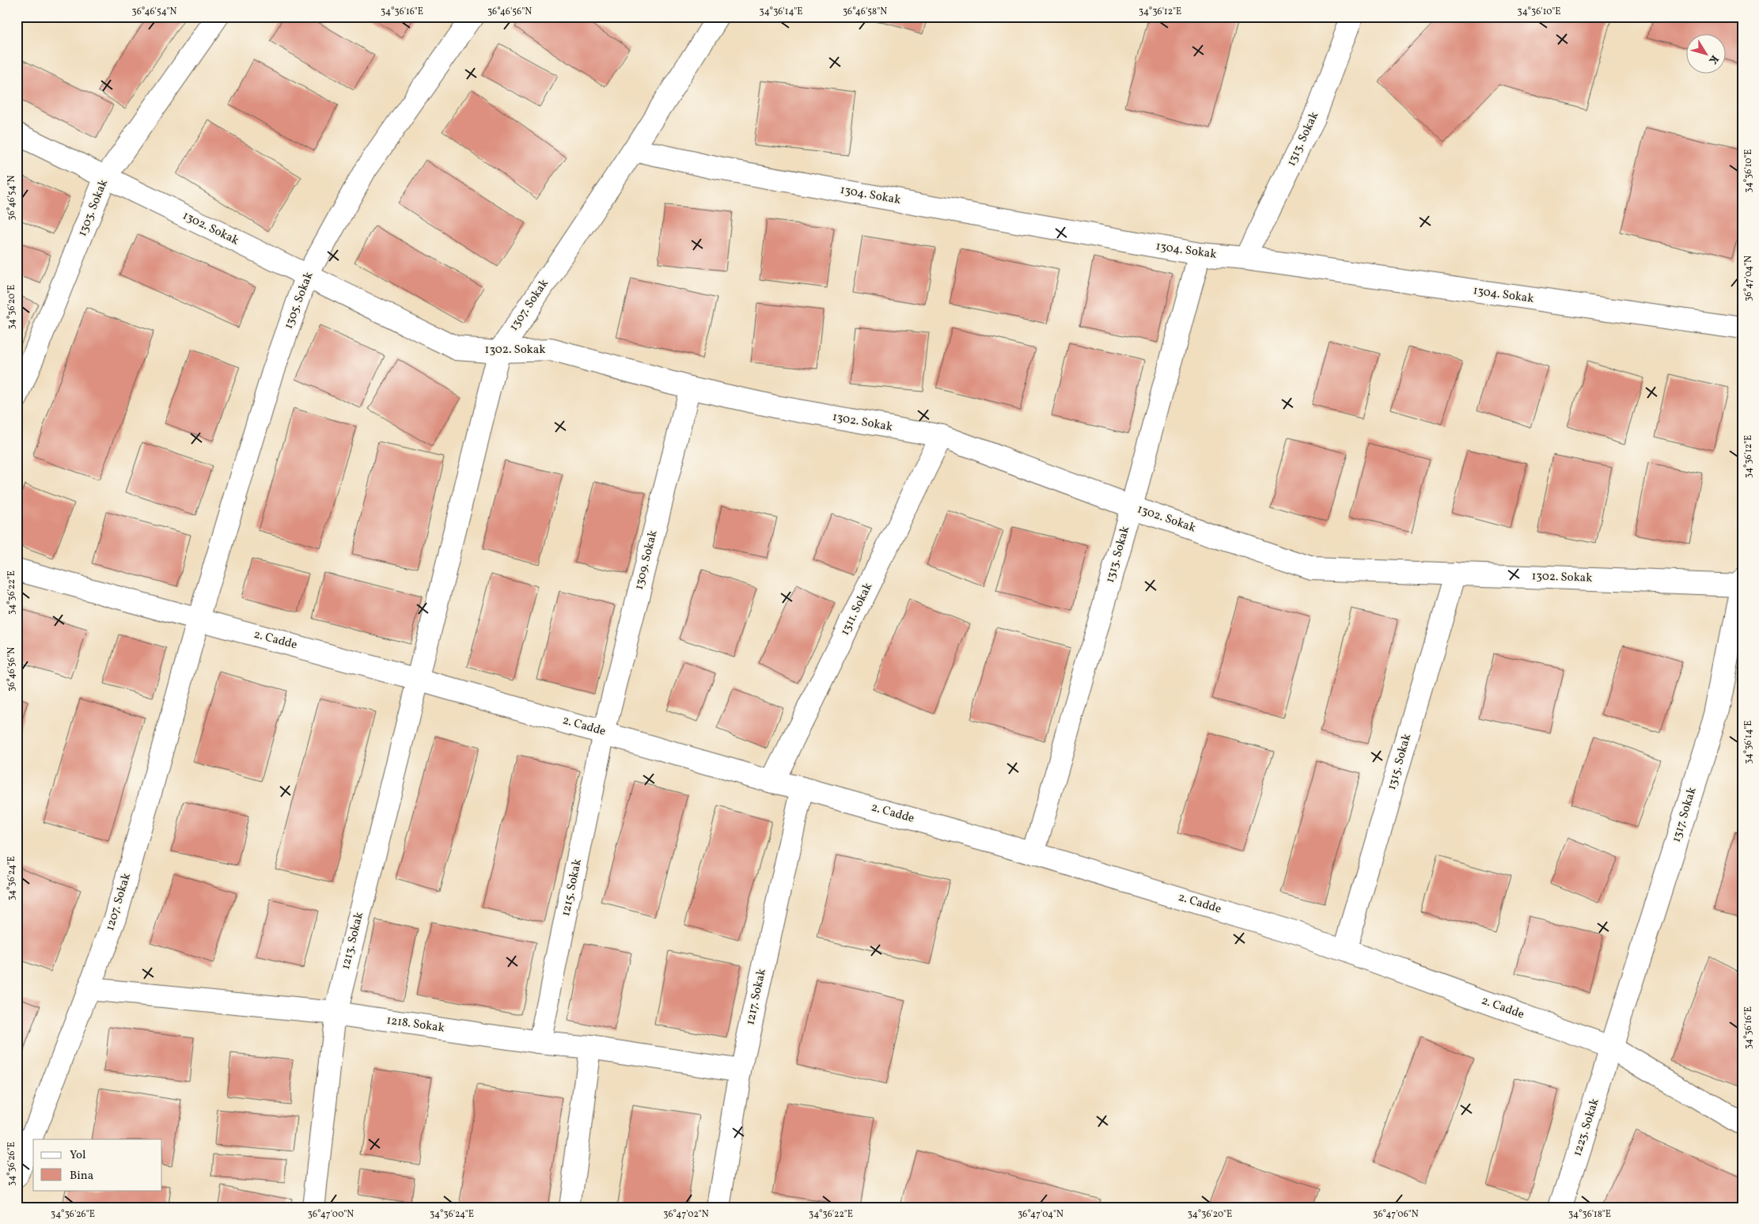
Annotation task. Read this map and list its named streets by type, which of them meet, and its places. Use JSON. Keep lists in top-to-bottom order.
{
  "streets": {
    "street": [
      "1313. Sokak",
      "1304. Sokak",
      "1303. Sokak",
      "1302. Sokak",
      "1305. Sokak",
      "1307. Sokak",
      "1309. Sokak",
      "1311. Sokak",
      "2. Cadde",
      "1315. Sokak",
      "1317. Sokak",
      "1215. Sokak",
      "1207. Sokak",
      "1213. Sokak",
      "1217. Sokak",
      "1218. Sokak",
      "1223. Sokak"
    ]
  },
  "crossings": [
    ["1313. Sokak", "1304. Sokak"],
    ["1313. Sokak", "1302. Sokak"],
    ["1313. Sokak", "2. Cadde"],
    ["1304. Sokak", "1307. Sokak"],
    ["1303. Sokak", "1302. Sokak"],
    ["1302. Sokak", "1305. Sokak"],
    ["1302. Sokak", "1307. Sokak"],
    ["1302. Sokak", "1309. Sokak"],
    ["1302. Sokak", "1311. Sokak"],
    ["1302. Sokak", "1315. Sokak"],
    ["1302. Sokak", "1317. Sokak"],
    ["1305. Sokak", "2. Cadde"],
    ["1305. Sokak", "1207. Sokak"],
    ["1307. Sokak", "2. Cadde"],
    ["1307. Sokak", "1213. Sokak"],
    ["1309. Sokak", "2. Cadde"],
    ["1309. Sokak", "1215. Sokak"],
    ["1311. Sokak", "2. Cadde"],
    ["2. Cadde", "1315. Sokak"],
    ["2. Cadde", "1317. Sokak"],
    ["2. Cadde", "1215. Sokak"],
    ["2. Cadde", "1207. Sokak"],
    ["2. Cadde", "1213. Sokak"],
    ["2. Cadde", "1217. Sokak"],
    ["2. Cadde", "1223. Sokak"],
    ["1317. Sokak", "1223. Sokak"],
    ["1215. Sokak", "1218. Sokak"],
    ["1207. Sokak", "1218. Sokak"],
    ["1213. Sokak", "1218. Sokak"],
    ["1217. Sokak", "1218. Sokak"]
  ],
  "legend": ["Yol", "Bina"],
  "north": "bottom right",
  "coordinates": [
    "36°46'54\"N",
    "34°36'16\"E",
    "36°46'56\"N",
    "34°36'14\"E",
    "36°46'58\"N",
    "34°36'12\"E",
    "34°36'10\"E",
    "36°47'04\"N",
    "34°36'20\"E",
    "34°36'22\"E",
    "34°36'24\"E",
    "34°36'26\"E",
    "36°47'00\"N",
    "36°47'02\"N",
    "36°47'06\"N",
    "34°36'18\"E"
  ]
}
